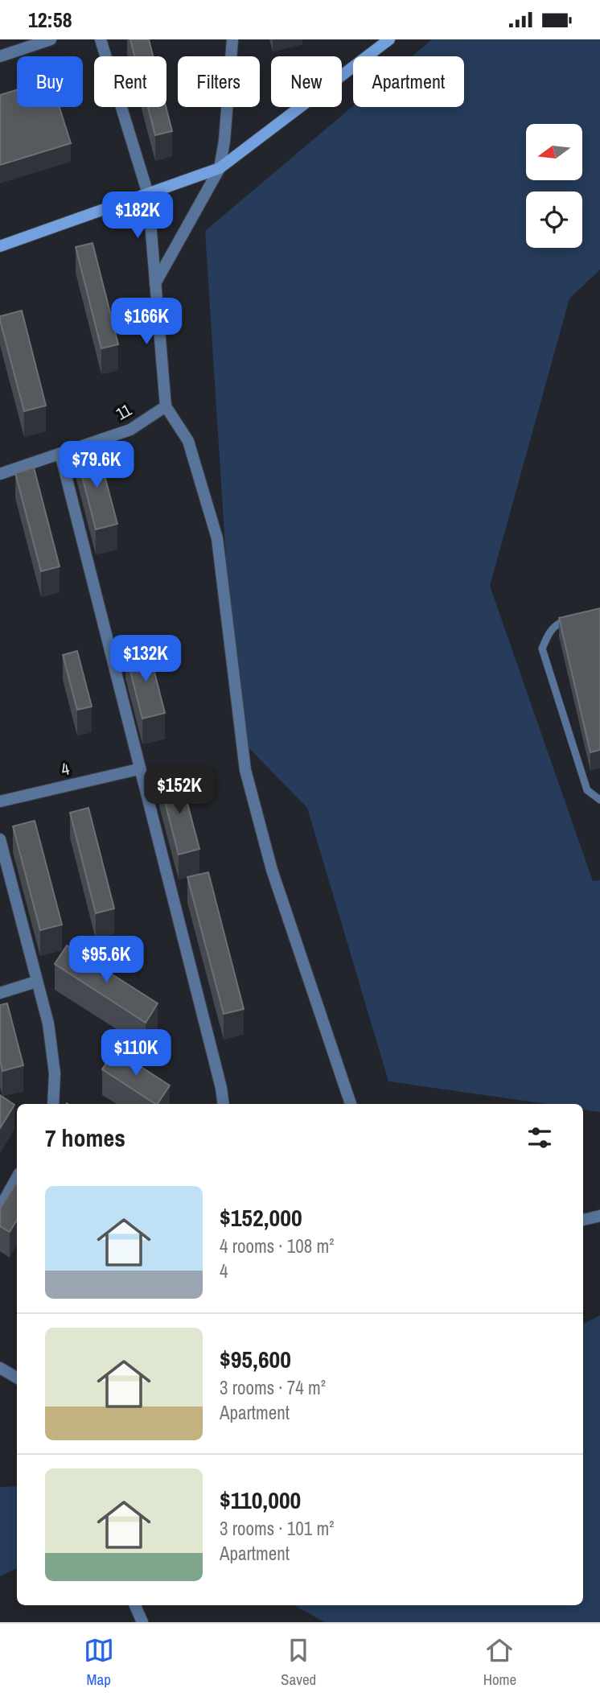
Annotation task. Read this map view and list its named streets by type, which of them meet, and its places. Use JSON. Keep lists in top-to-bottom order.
{
  "streets": {
    "street": ["11", "4"]
  },
  "north": "left",
  "page": {
    "status": "12:58",
    "chip": [
      "Buy",
      "Rent",
      "Filters",
      "New",
      "Apartment"
    ],
    "price": [
      "$182K",
      "$166K",
      "$79.6K",
      "$132K",
      "$152K",
      "$95.6K",
      "$110K"
    ],
    "heading": "7 homes",
    "list": [
      {
        "name": "$152,000",
        "note": "4 rooms · 108 m² · 4"
      },
      {
        "name": "$95,600",
        "note": "3 rooms · 74 m² · Apartment"
      },
      {
        "name": "$110,000",
        "note": "3 rooms · 101 m² · Apartment"
      }
    ],
    "tabs": ["Map", "Saved", "Home"]
  }
}
